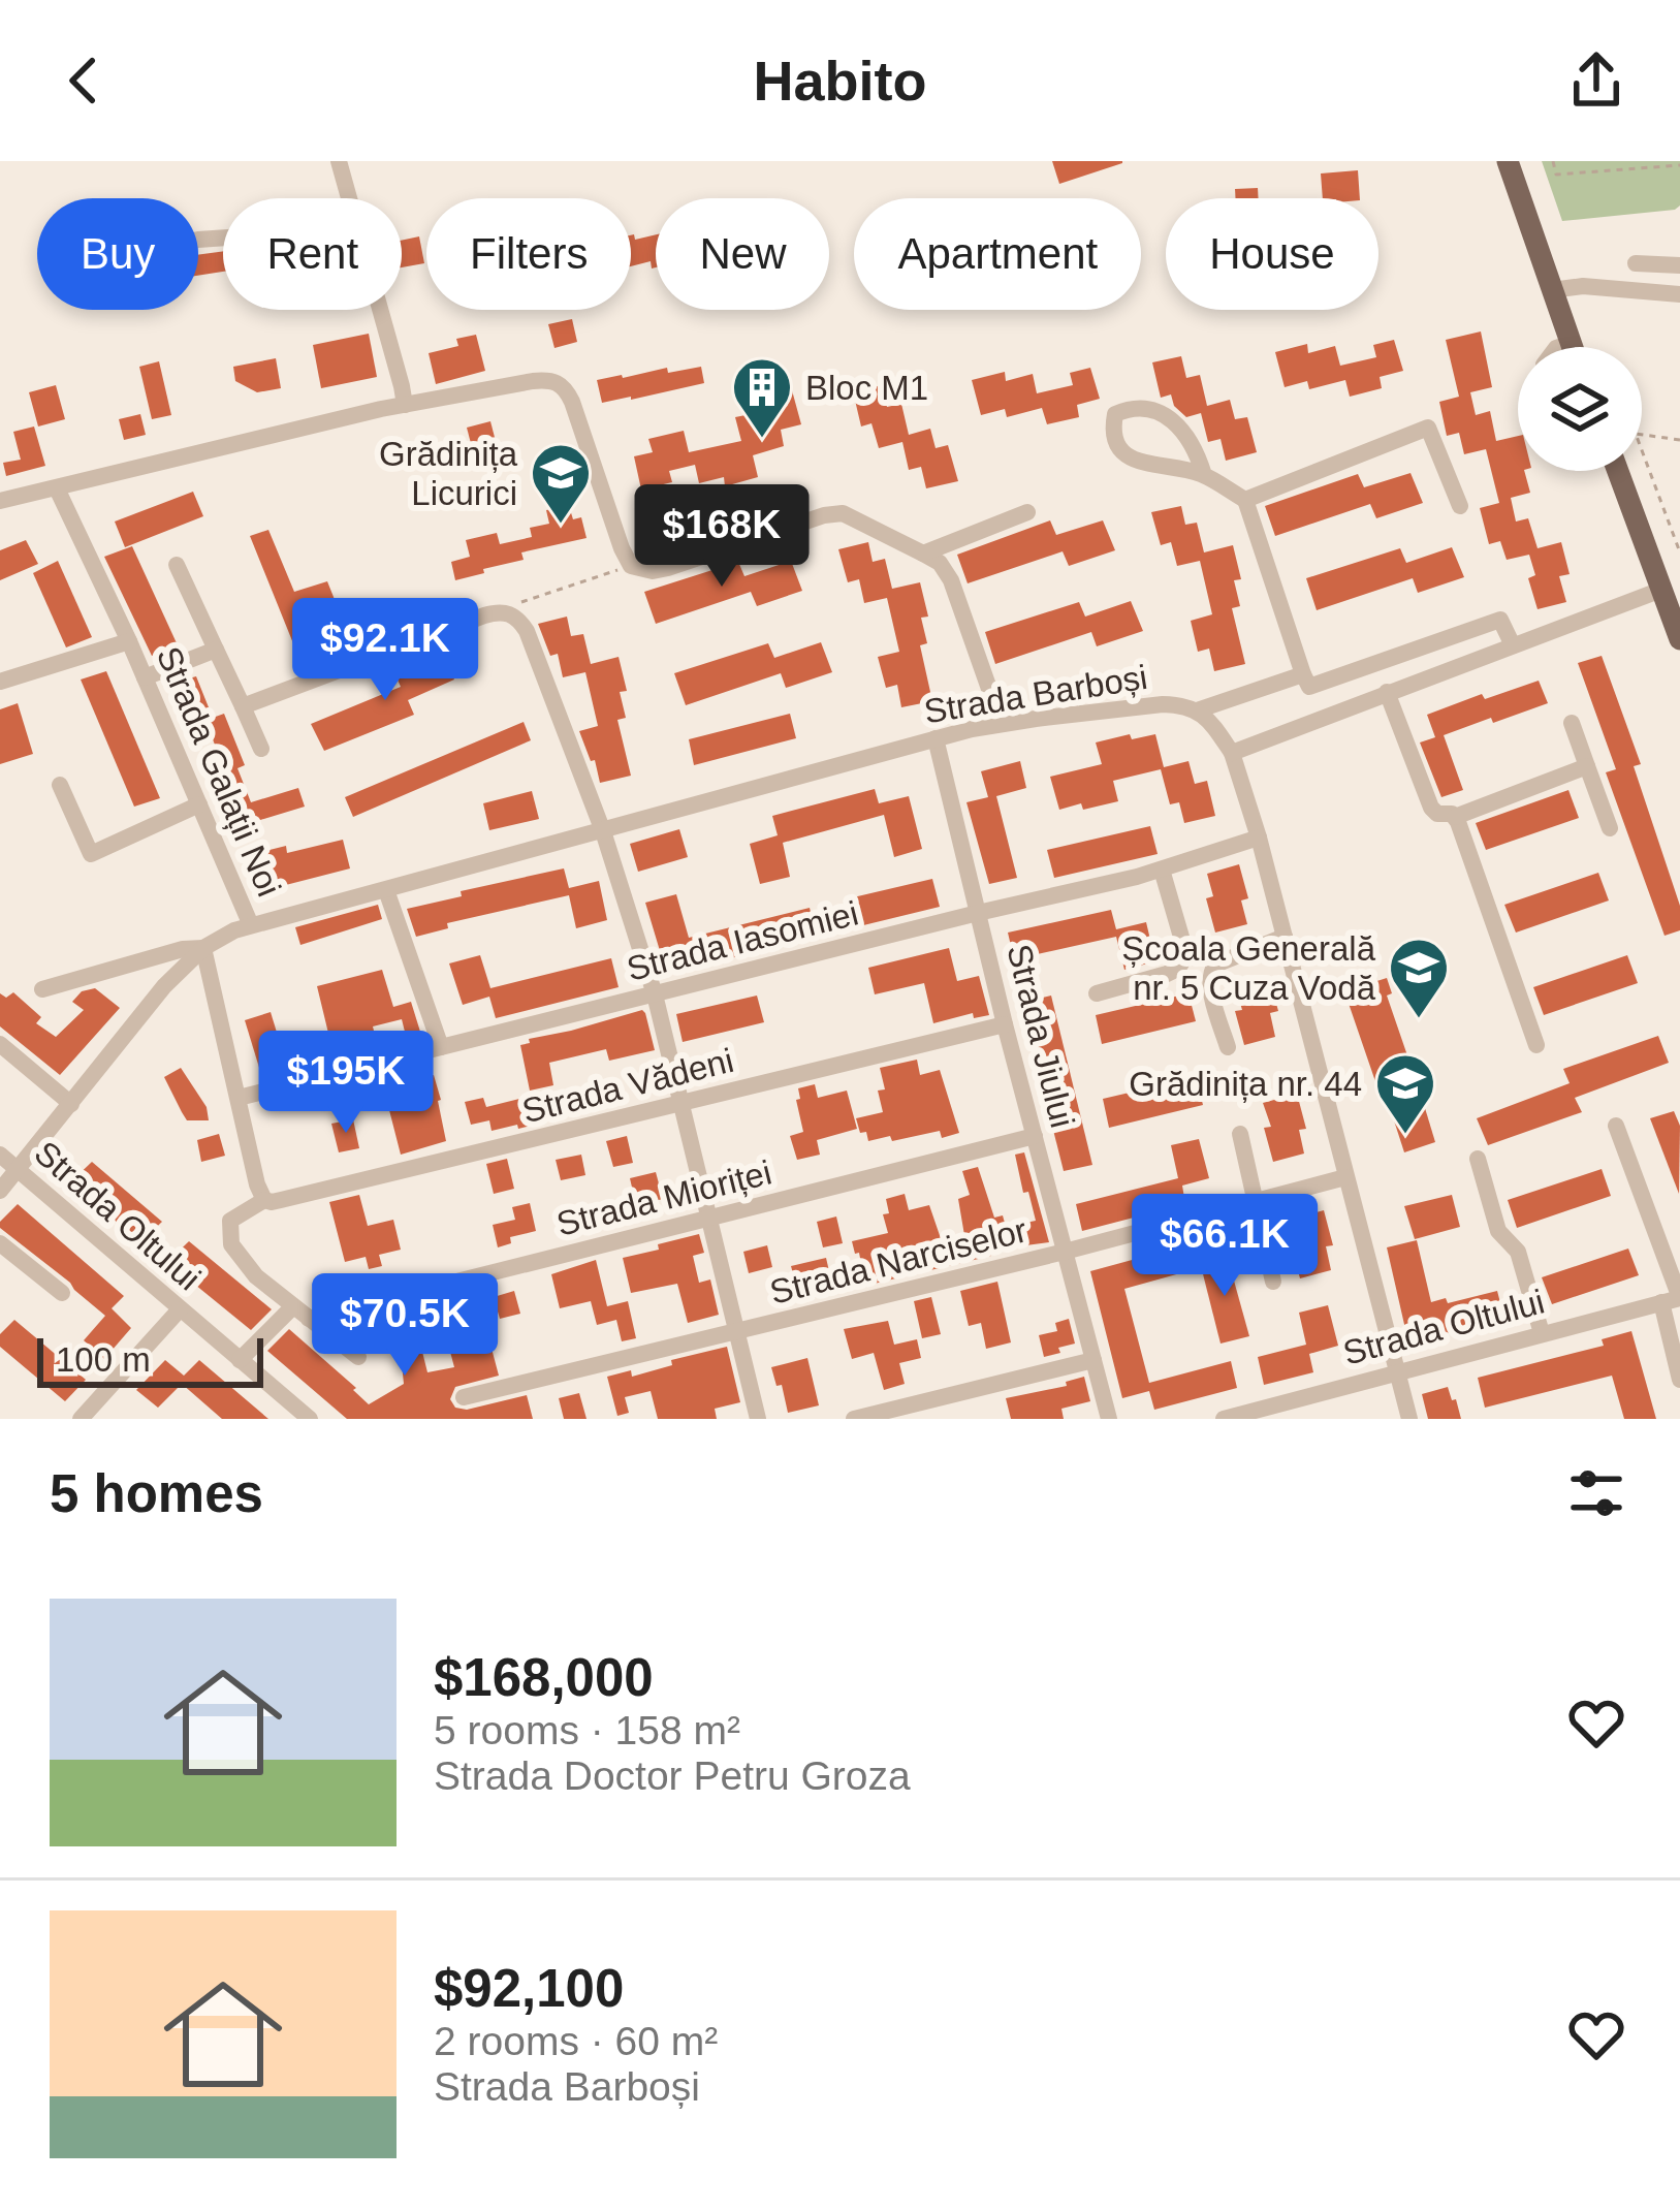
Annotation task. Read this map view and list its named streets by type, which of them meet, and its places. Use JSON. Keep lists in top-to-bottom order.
{
  "streets": {
    "street": [
      "Strada Barboși",
      "Strada Galații Noi",
      "Strada Iasomiei",
      "Strada Jiului",
      "Strada Vădeni",
      "Strada Mioriței",
      "Strada Oltului",
      "Strada Narciselor"
    ]
  },
  "crossings": [
    ["Strada Barboși", "Strada Galații Noi"],
    ["Strada Barboși", "Strada Jiului"],
    ["Strada Barboși", "Strada Oltului"],
    ["Strada Iasomiei", "Strada Jiului"],
    ["Strada Jiului", "Strada Vădeni"],
    ["Strada Jiului", "Strada Mioriței"],
    ["Strada Jiului", "Strada Narciselor"]
  ],
  "places": {
    "building": ["Bloc M1"],
    "school or university": ["Grădinița Licurici", "Școala Generală nr. 5 Cuza Vodă", "Grădinița nr. 44"]
  },
  "scale_bar": "100 m",
  "page": {
    "header": "Habito",
    "chip": [
      "Buy",
      "Rent",
      "Filters",
      "New",
      "Apartment",
      "House"
    ],
    "price": [
      "$168K",
      "$92.1K",
      "$195K",
      "$66.1K",
      "$70.5K"
    ],
    "scale": "100 m",
    "heading": "5 homes",
    "list": [
      {
        "name": "$168,000",
        "note": "5 rooms · 158 m² · Strada Doctor Petru Groza"
      },
      {
        "name": "$92,100",
        "note": "2 rooms · 60 m² · Strada Barboși"
      }
    ]
  }
}
